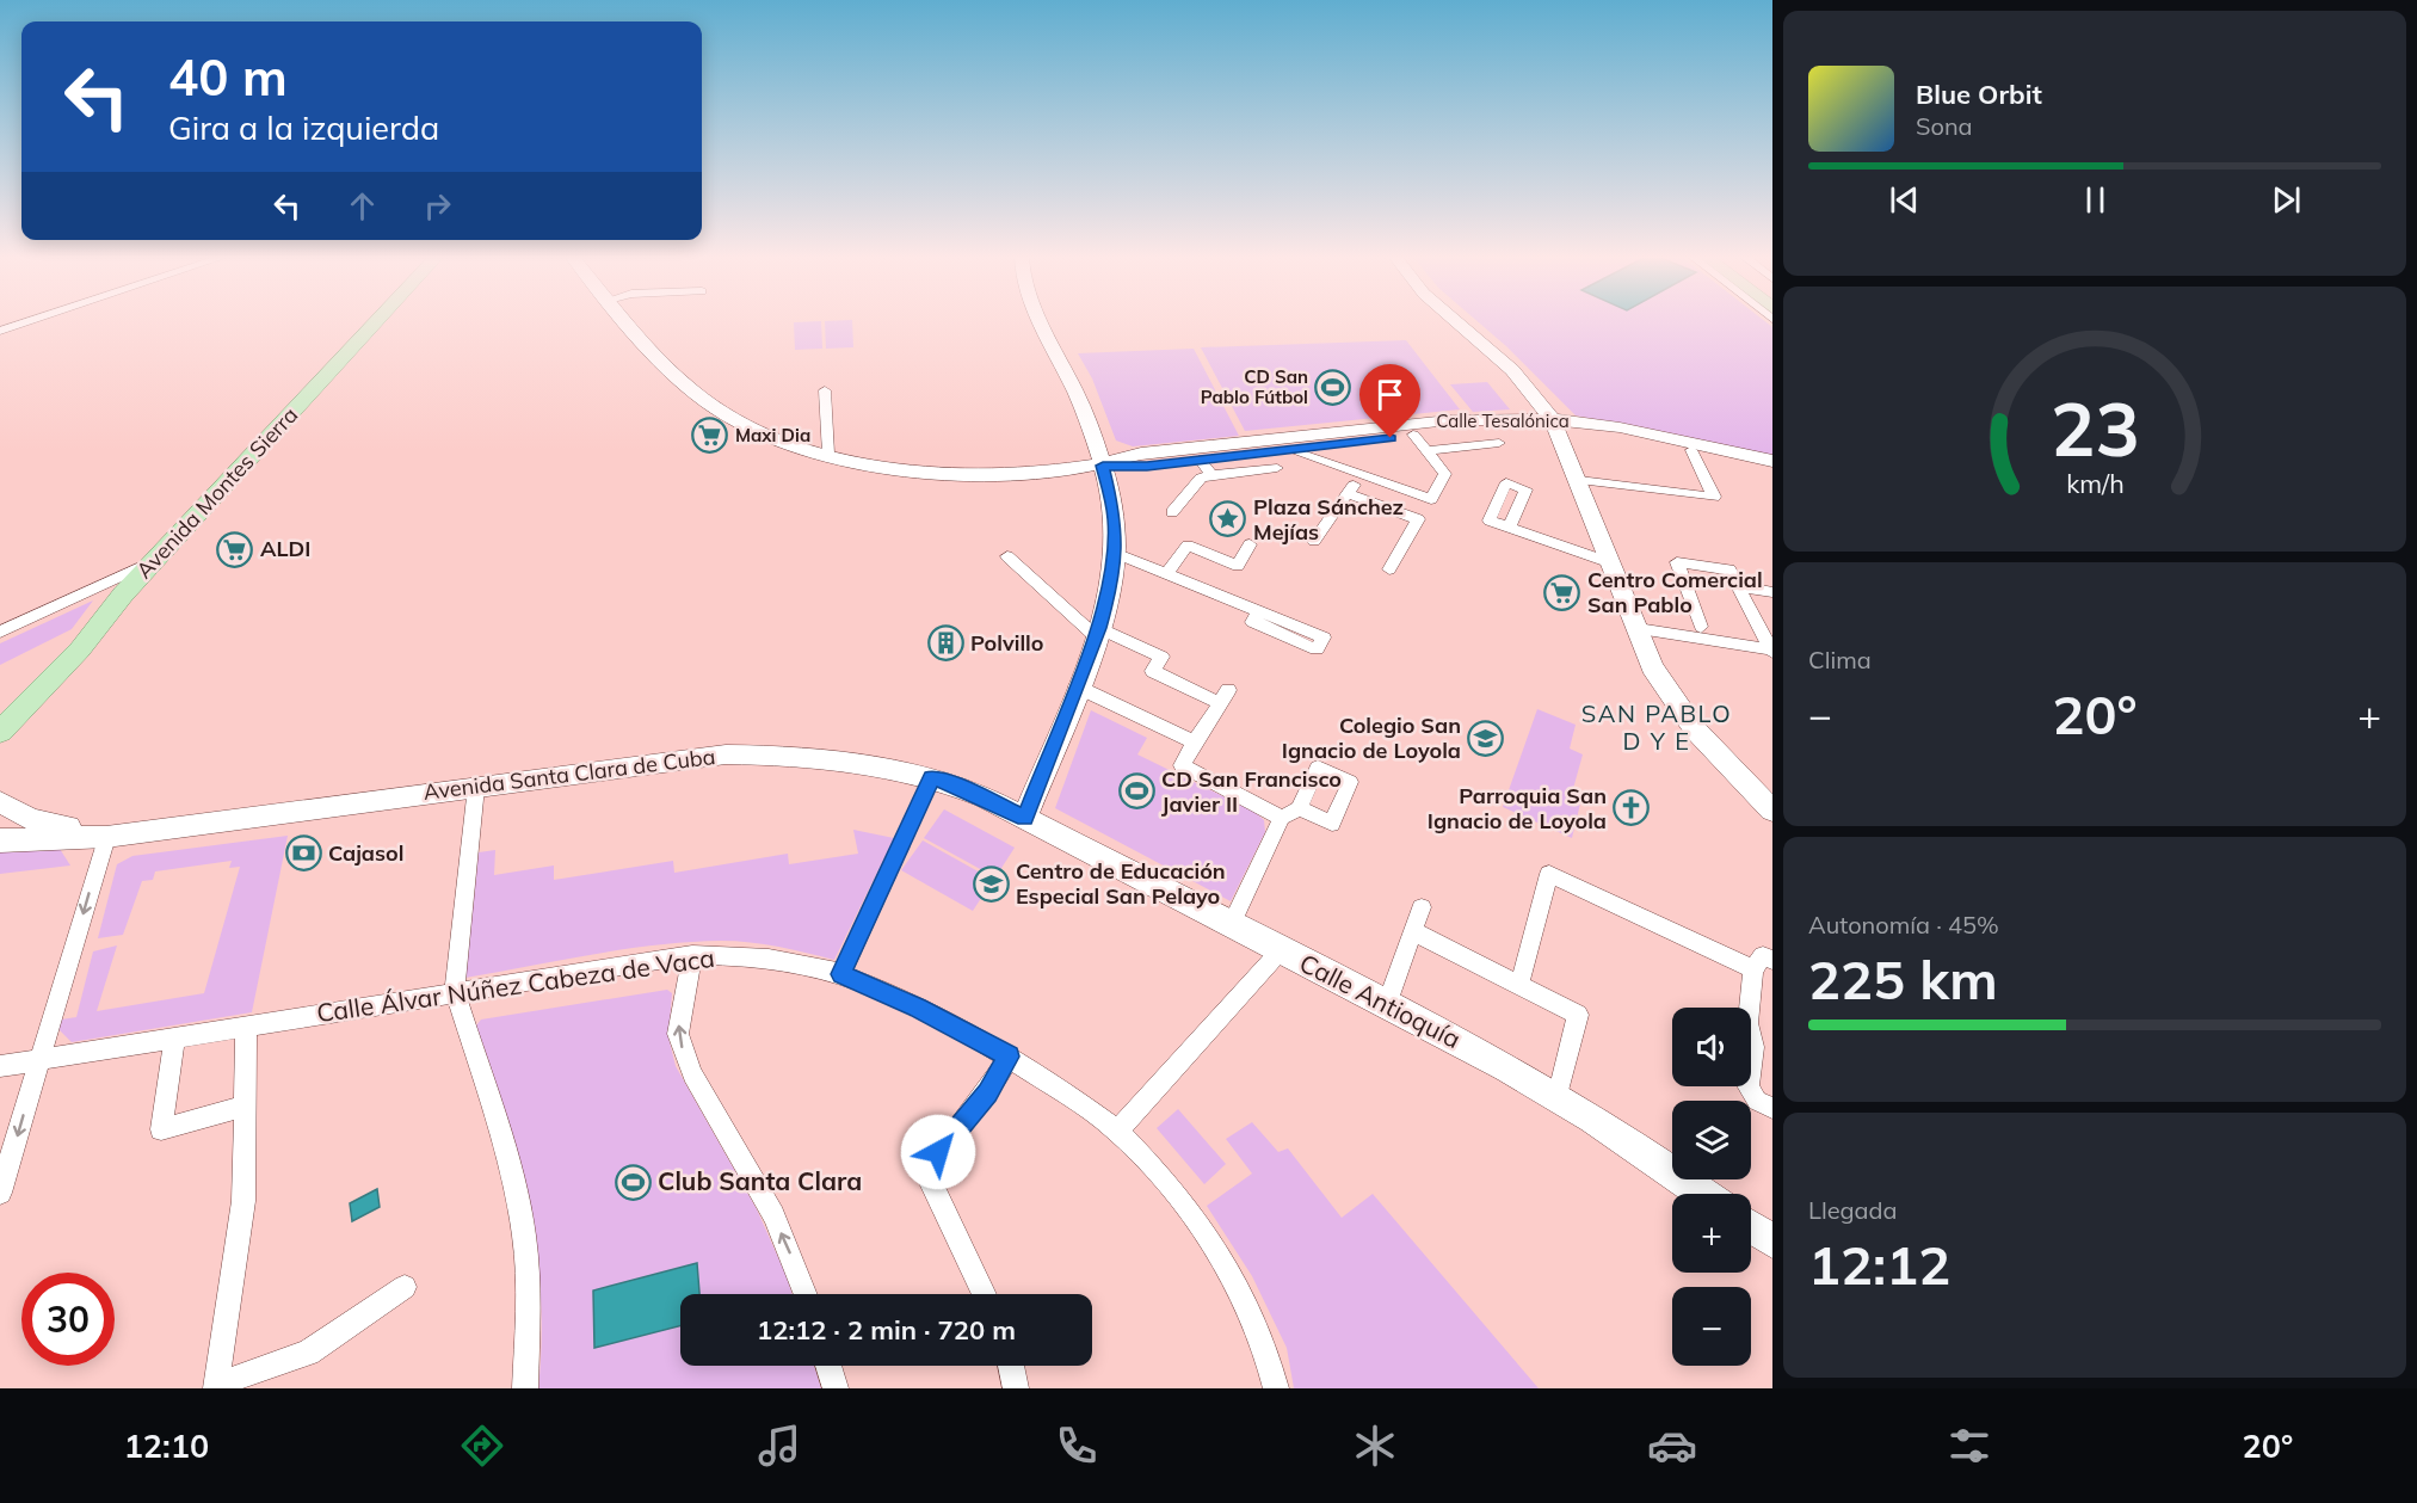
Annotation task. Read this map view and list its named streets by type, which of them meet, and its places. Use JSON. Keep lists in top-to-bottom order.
{
  "streets": {
    "main road": ["Avenida Montes Sierra"],
    "street": [
      "Calle Tesalónica",
      "Avenida Santa Clara de Cuba",
      "Calle Álvar Núñez Cabeza de Vaca",
      "Calle Antioquía"
    ]
  },
  "crossings": [
    ["Avenida Santa Clara de Cuba", "Calle Antioquía"]
  ],
  "districts": ["SAN PABLO D Y E"],
  "places": {
    "sports": ["CD San Pablo Fútbol", "CD San Francisco Javier II", "Club Santa Clara"],
    "supermarket": ["Maxi Dia", "ALDI", "Centro Comercial San Pablo"],
    "place": ["Plaza Sánchez Mejías"],
    "building": ["Polvillo"],
    "school or university": ["Colegio San Ignacio de Loyola", "Centro de Educación Especial San Pelayo"],
    "church": ["Parroquia San Ignacio de Loyola"],
    "bank": ["Cajasol"]
  },
  "page": {
    "turn": ["40 m", "Gira a la izquierda"],
    "song": ["Blue Orbit", "Sona"],
    "tile": [
      "Clima",
      ["Autonomía · 45%", "225 km"],
      ["Llegada", "12:12"]
    ],
    "heat": ["−", "20°", "+"],
    "map_buttons": ["+", "−"],
    "limit": "30",
    "trip": "12:12 · 2 min · 720 m",
    "tabs": ["12:10", "20°"],
    "gauge": ["23", "km/h"]
  }
}
